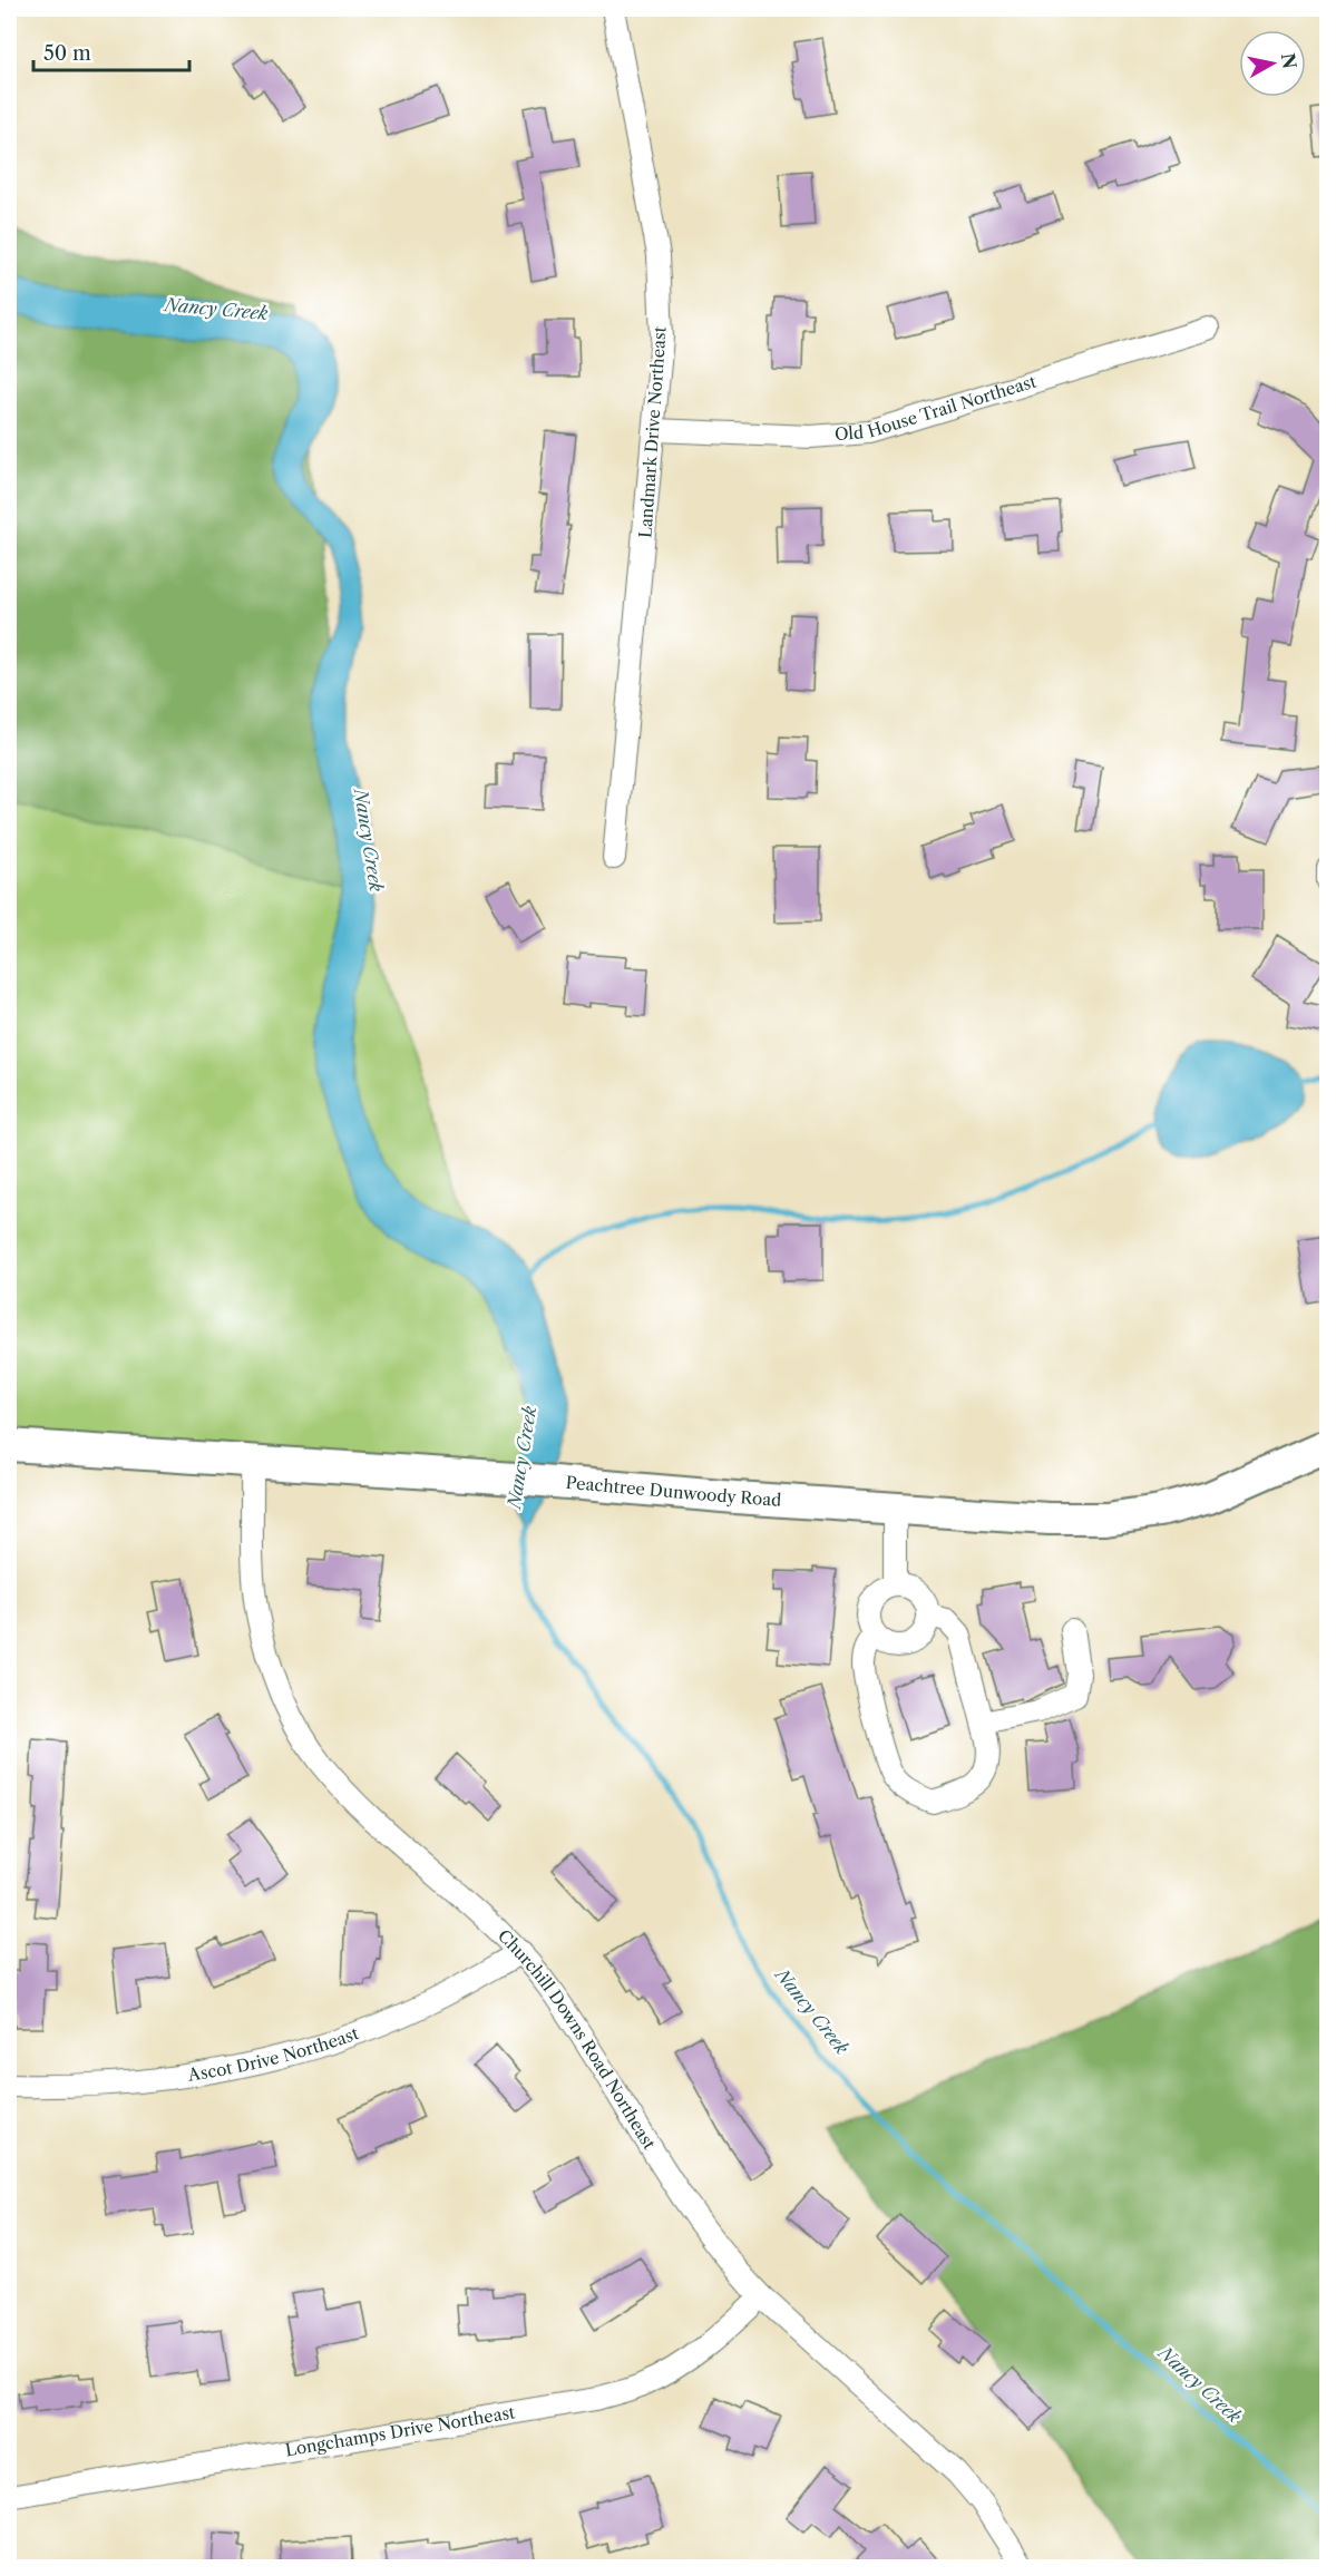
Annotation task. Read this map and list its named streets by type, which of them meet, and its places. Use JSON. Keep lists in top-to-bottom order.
{
  "streets": {
    "main road": ["Peachtree Dunwoody Road"],
    "street": [
      "Old House Trail Northeast",
      "Landmark Drive Northeast",
      "Churchill Downs Road Northeast",
      "Ascot Drive Northeast",
      "Longchamps Drive Northeast"
    ]
  },
  "crossings": [
    ["Old House Trail Northeast", "Landmark Drive Northeast"],
    ["Peachtree Dunwoody Road", "Churchill Downs Road Northeast"],
    ["Churchill Downs Road Northeast", "Ascot Drive Northeast"],
    ["Churchill Downs Road Northeast", "Longchamps Drive Northeast"]
  ],
  "water": ["Nancy Creek"],
  "scale_bar": "50 m",
  "north": "right"
}
